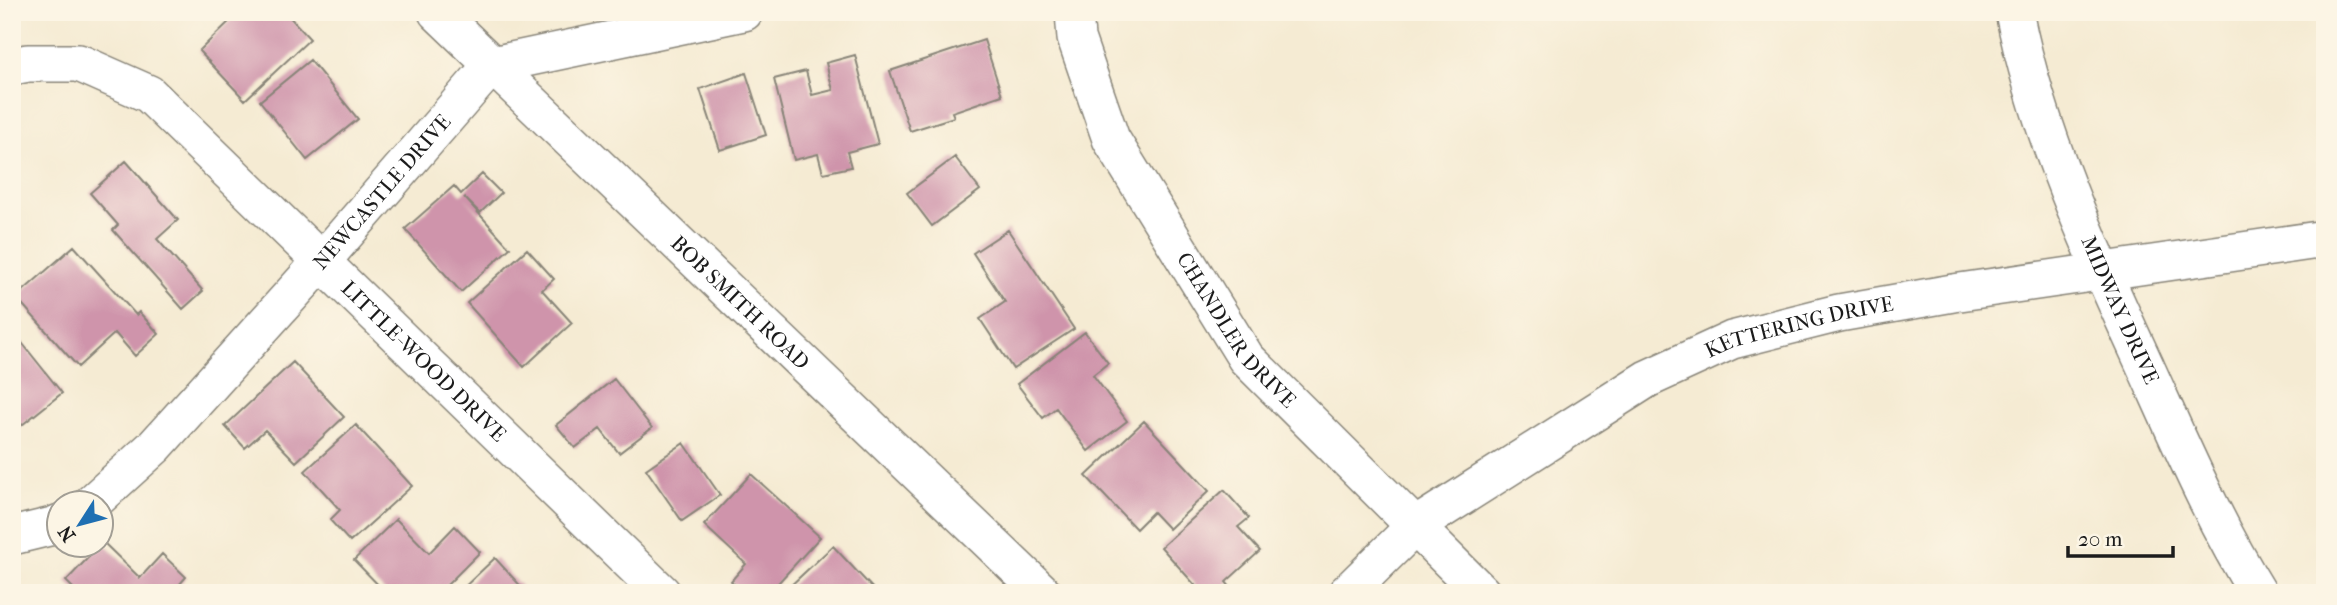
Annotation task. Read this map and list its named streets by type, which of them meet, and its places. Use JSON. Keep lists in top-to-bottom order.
{
  "streets": {
    "street": [
      "NEWCASTLE DRIVE",
      "BOB SMITH ROAD",
      "MIDWAY DRIVE",
      "CHANDLER DRIVE",
      "KETTERING DRIVE",
      "LITTLE-WOOD DRIVE"
    ]
  },
  "crossings": [
    ["NEWCASTLE DRIVE", "BOB SMITH ROAD"],
    ["NEWCASTLE DRIVE", "LITTLE-WOOD DRIVE"],
    ["MIDWAY DRIVE", "KETTERING DRIVE"],
    ["CHANDLER DRIVE", "KETTERING DRIVE"]
  ],
  "scale_bar": "20 m",
  "north": "bottom left"
}
